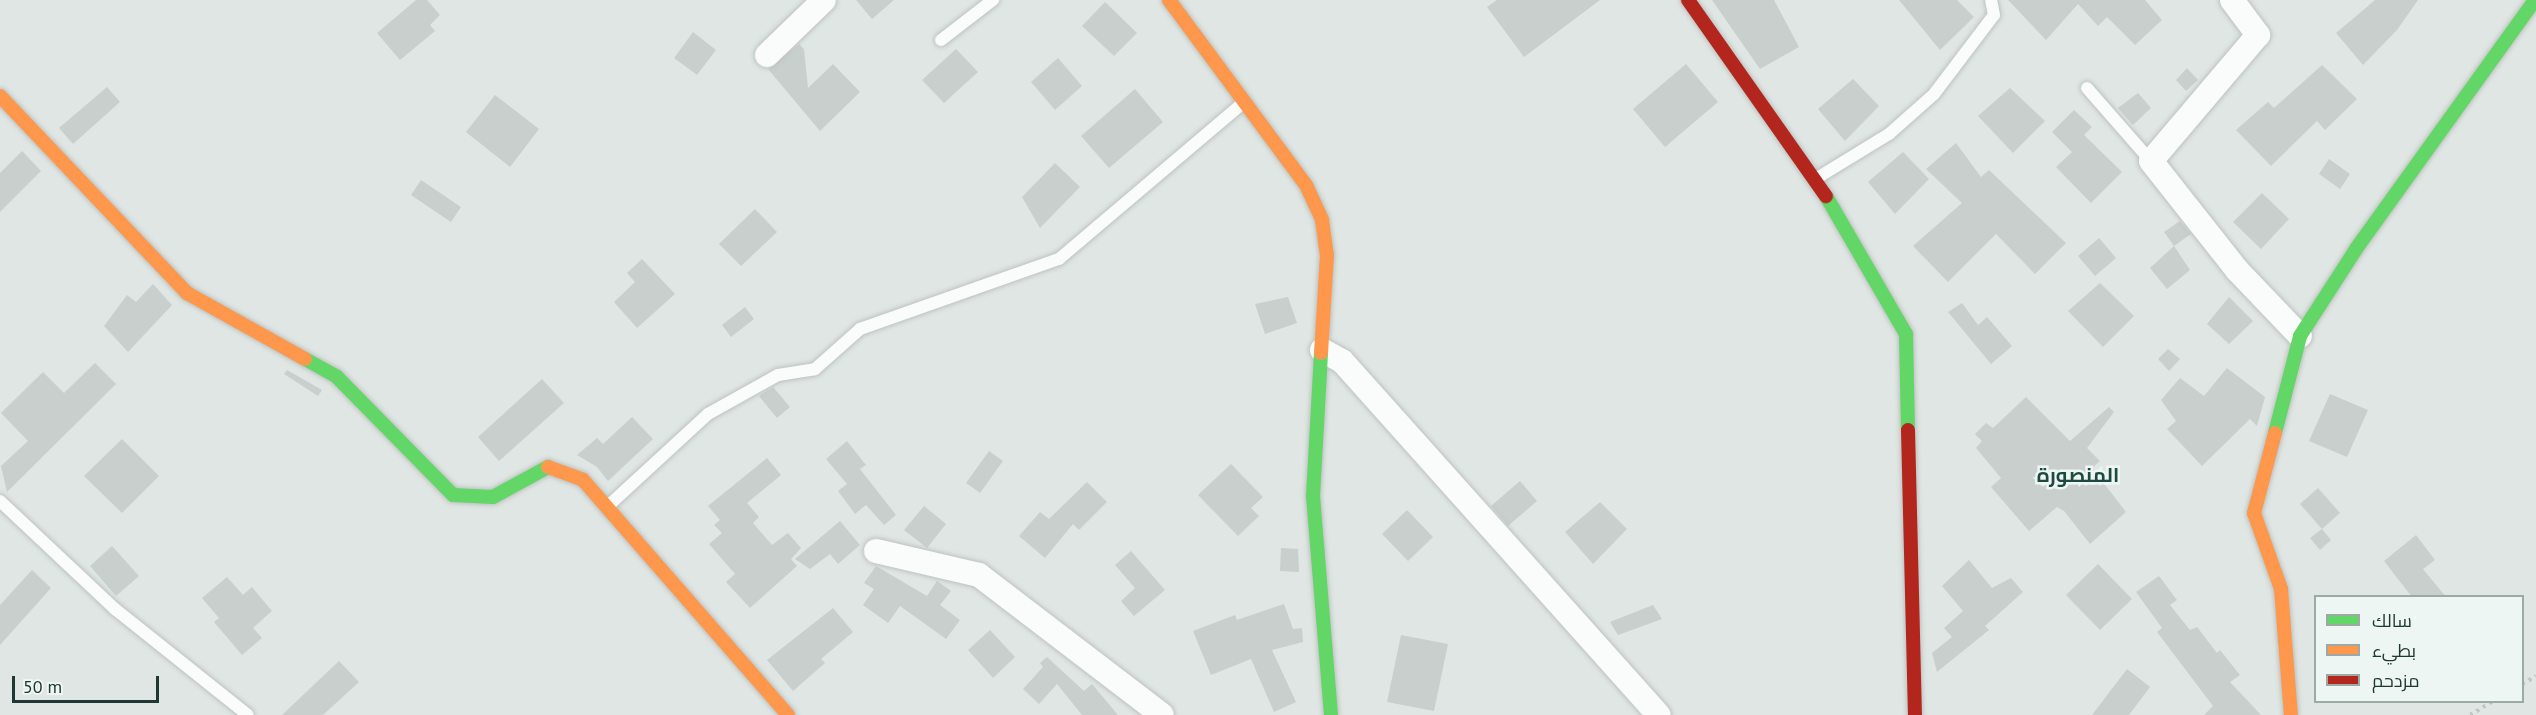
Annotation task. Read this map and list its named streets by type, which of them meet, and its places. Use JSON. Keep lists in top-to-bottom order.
{
  "districts": ["المنصورة"],
  "legend": ["سالك", "بطيء", "مزدحم"],
  "scale_bar": "50 m"
}
